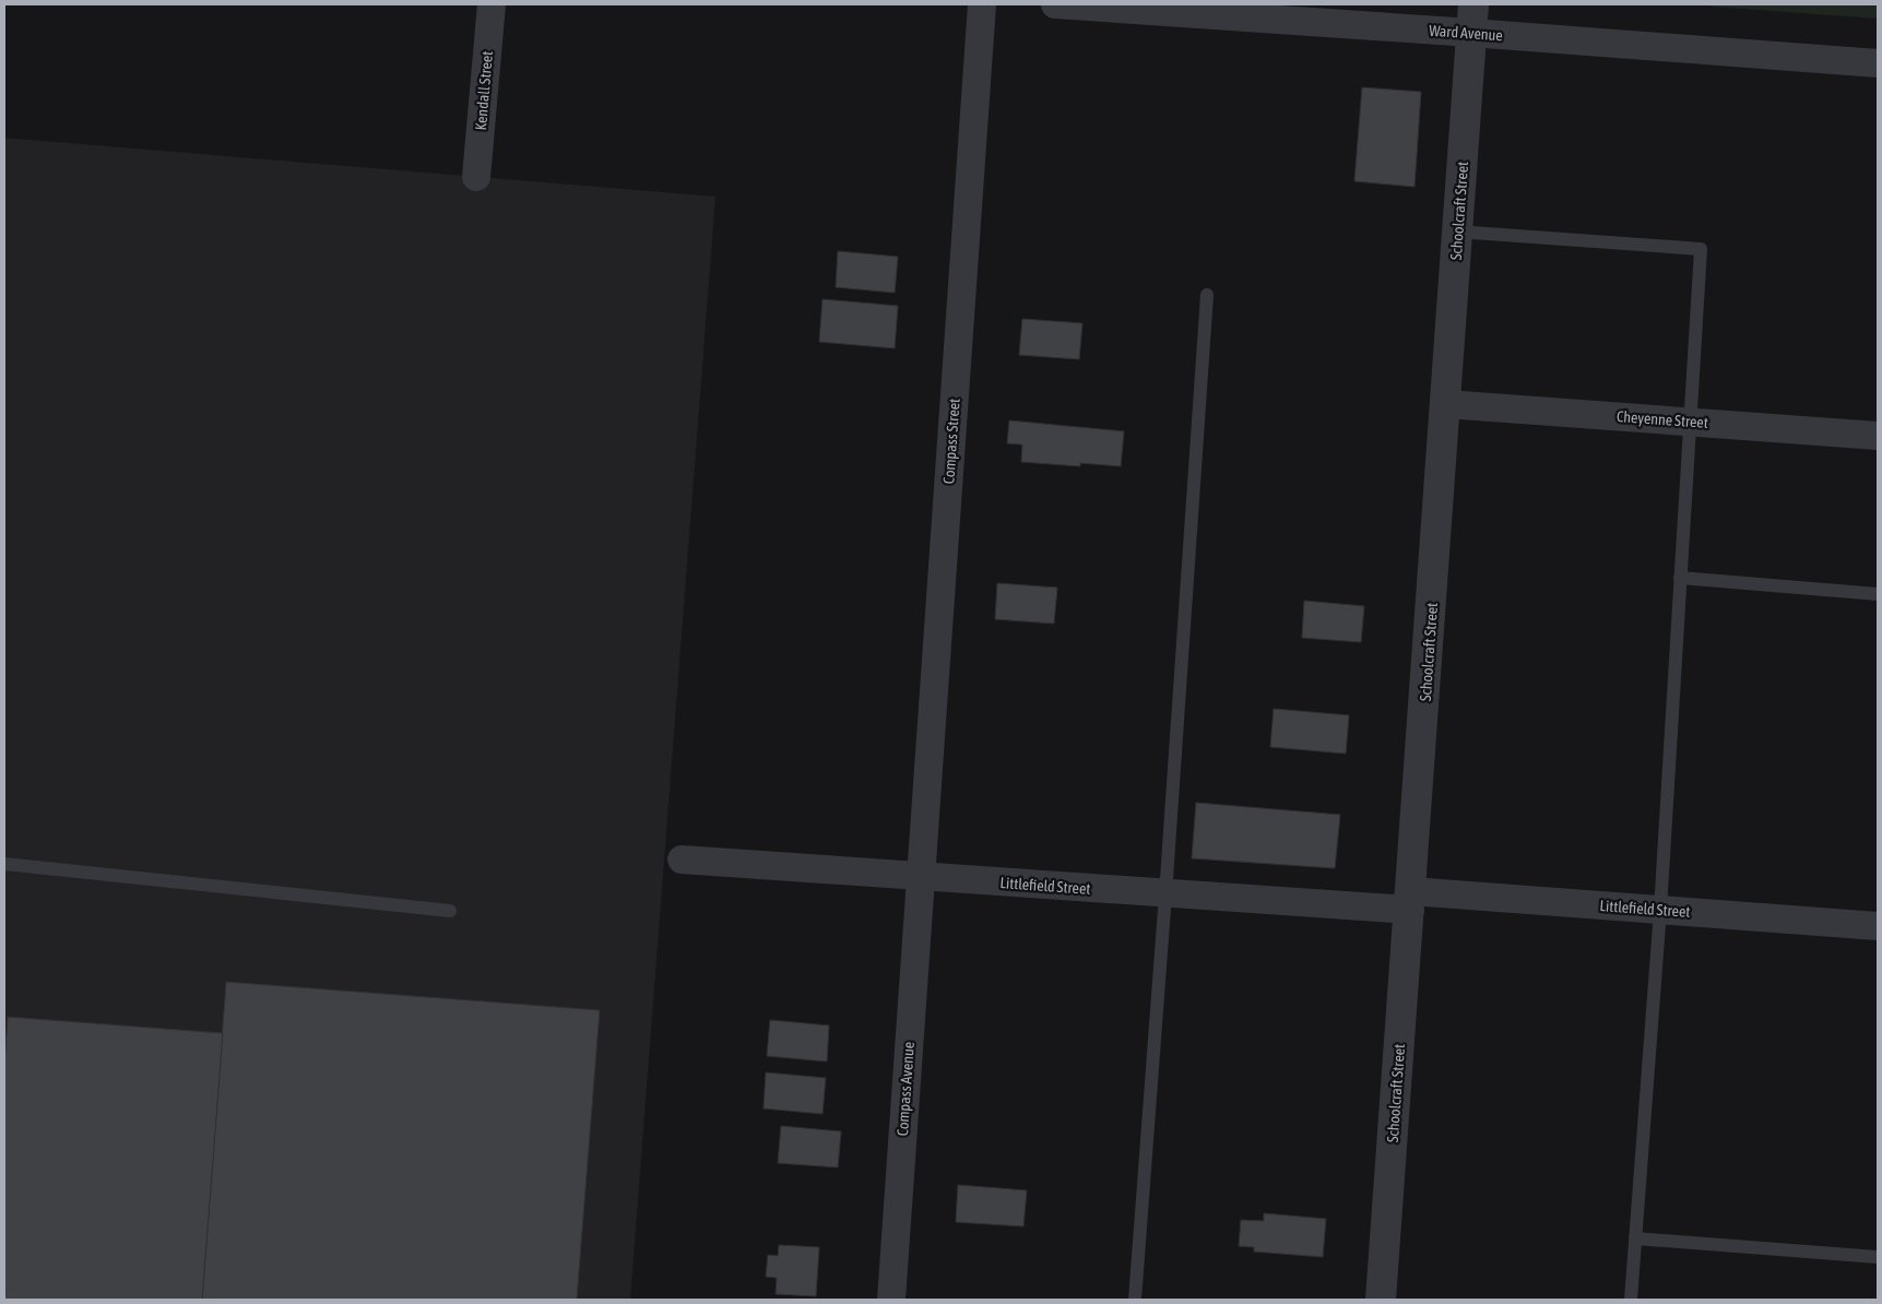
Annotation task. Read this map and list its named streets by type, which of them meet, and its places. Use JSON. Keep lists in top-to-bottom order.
{
  "streets": {
    "street": [
      "Ward Avenue",
      "Kendall Street",
      "Schoolcraft Street",
      "Cheyenne Street",
      "Compass Street",
      "Littlefield Street",
      "Compass Avenue"
    ]
  },
  "crossings": [
    ["Ward Avenue", "Schoolcraft Street"],
    ["Schoolcraft Street", "Cheyenne Street"],
    ["Schoolcraft Street", "Littlefield Street"],
    ["Compass Street", "Littlefield Street"],
    ["Compass Street", "Compass Avenue"],
    ["Littlefield Street", "Compass Avenue"]
  ]
}
